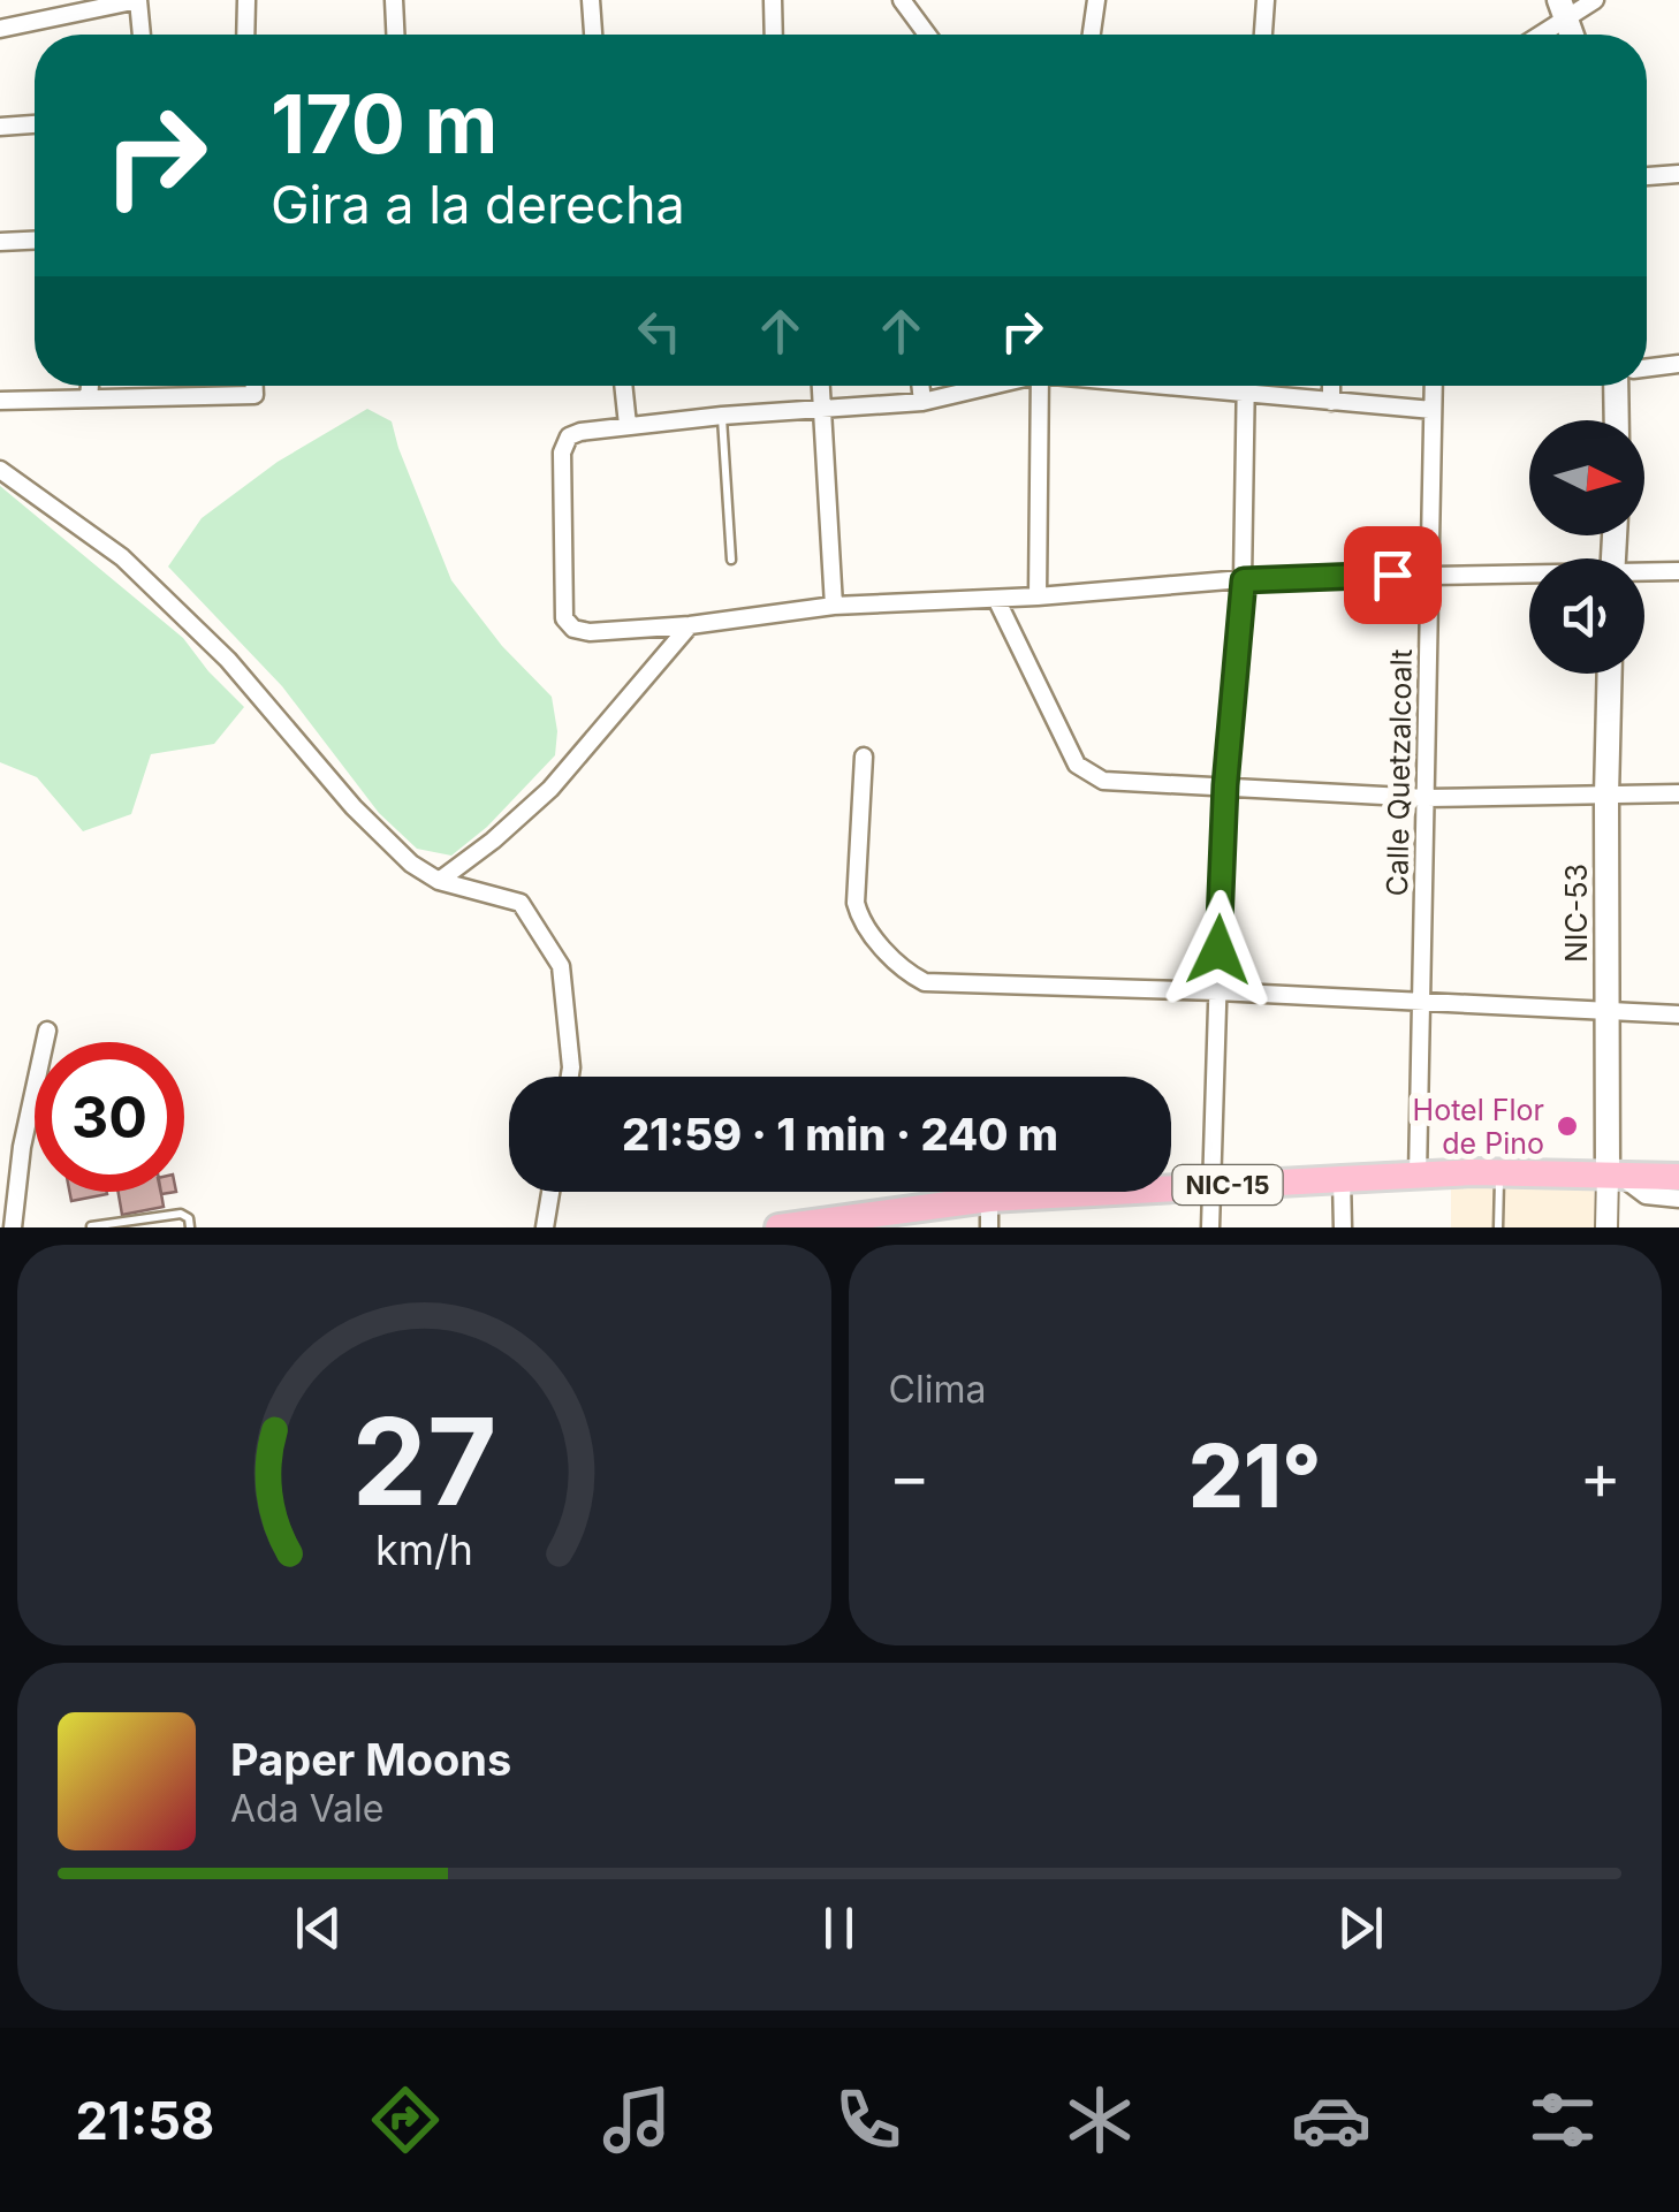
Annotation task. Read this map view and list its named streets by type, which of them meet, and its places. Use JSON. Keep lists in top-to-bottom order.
{
  "streets": {
    "highway": ["NIC-15"],
    "main road": ["NIC-53"],
    "street": ["Calle Quetzalcoalt"]
  },
  "crossings": [
    ["Calle Quetzalcoalt", "NIC-15"],
    ["NIC-53", "NIC-15"]
  ],
  "places": ["Hotel Flor de Pino"],
  "north": "right",
  "page": {
    "turn": ["170 m", "Gira a la derecha"],
    "limit": "30",
    "trip": "21:59 · 1 min · 240 m",
    "tile": "Clima",
    "heat": ["−", "21°", "+"],
    "song": ["Paper Moons", "Ada Vale"],
    "tabs": "21:58",
    "gauge": ["27", "km/h"]
  }
}
